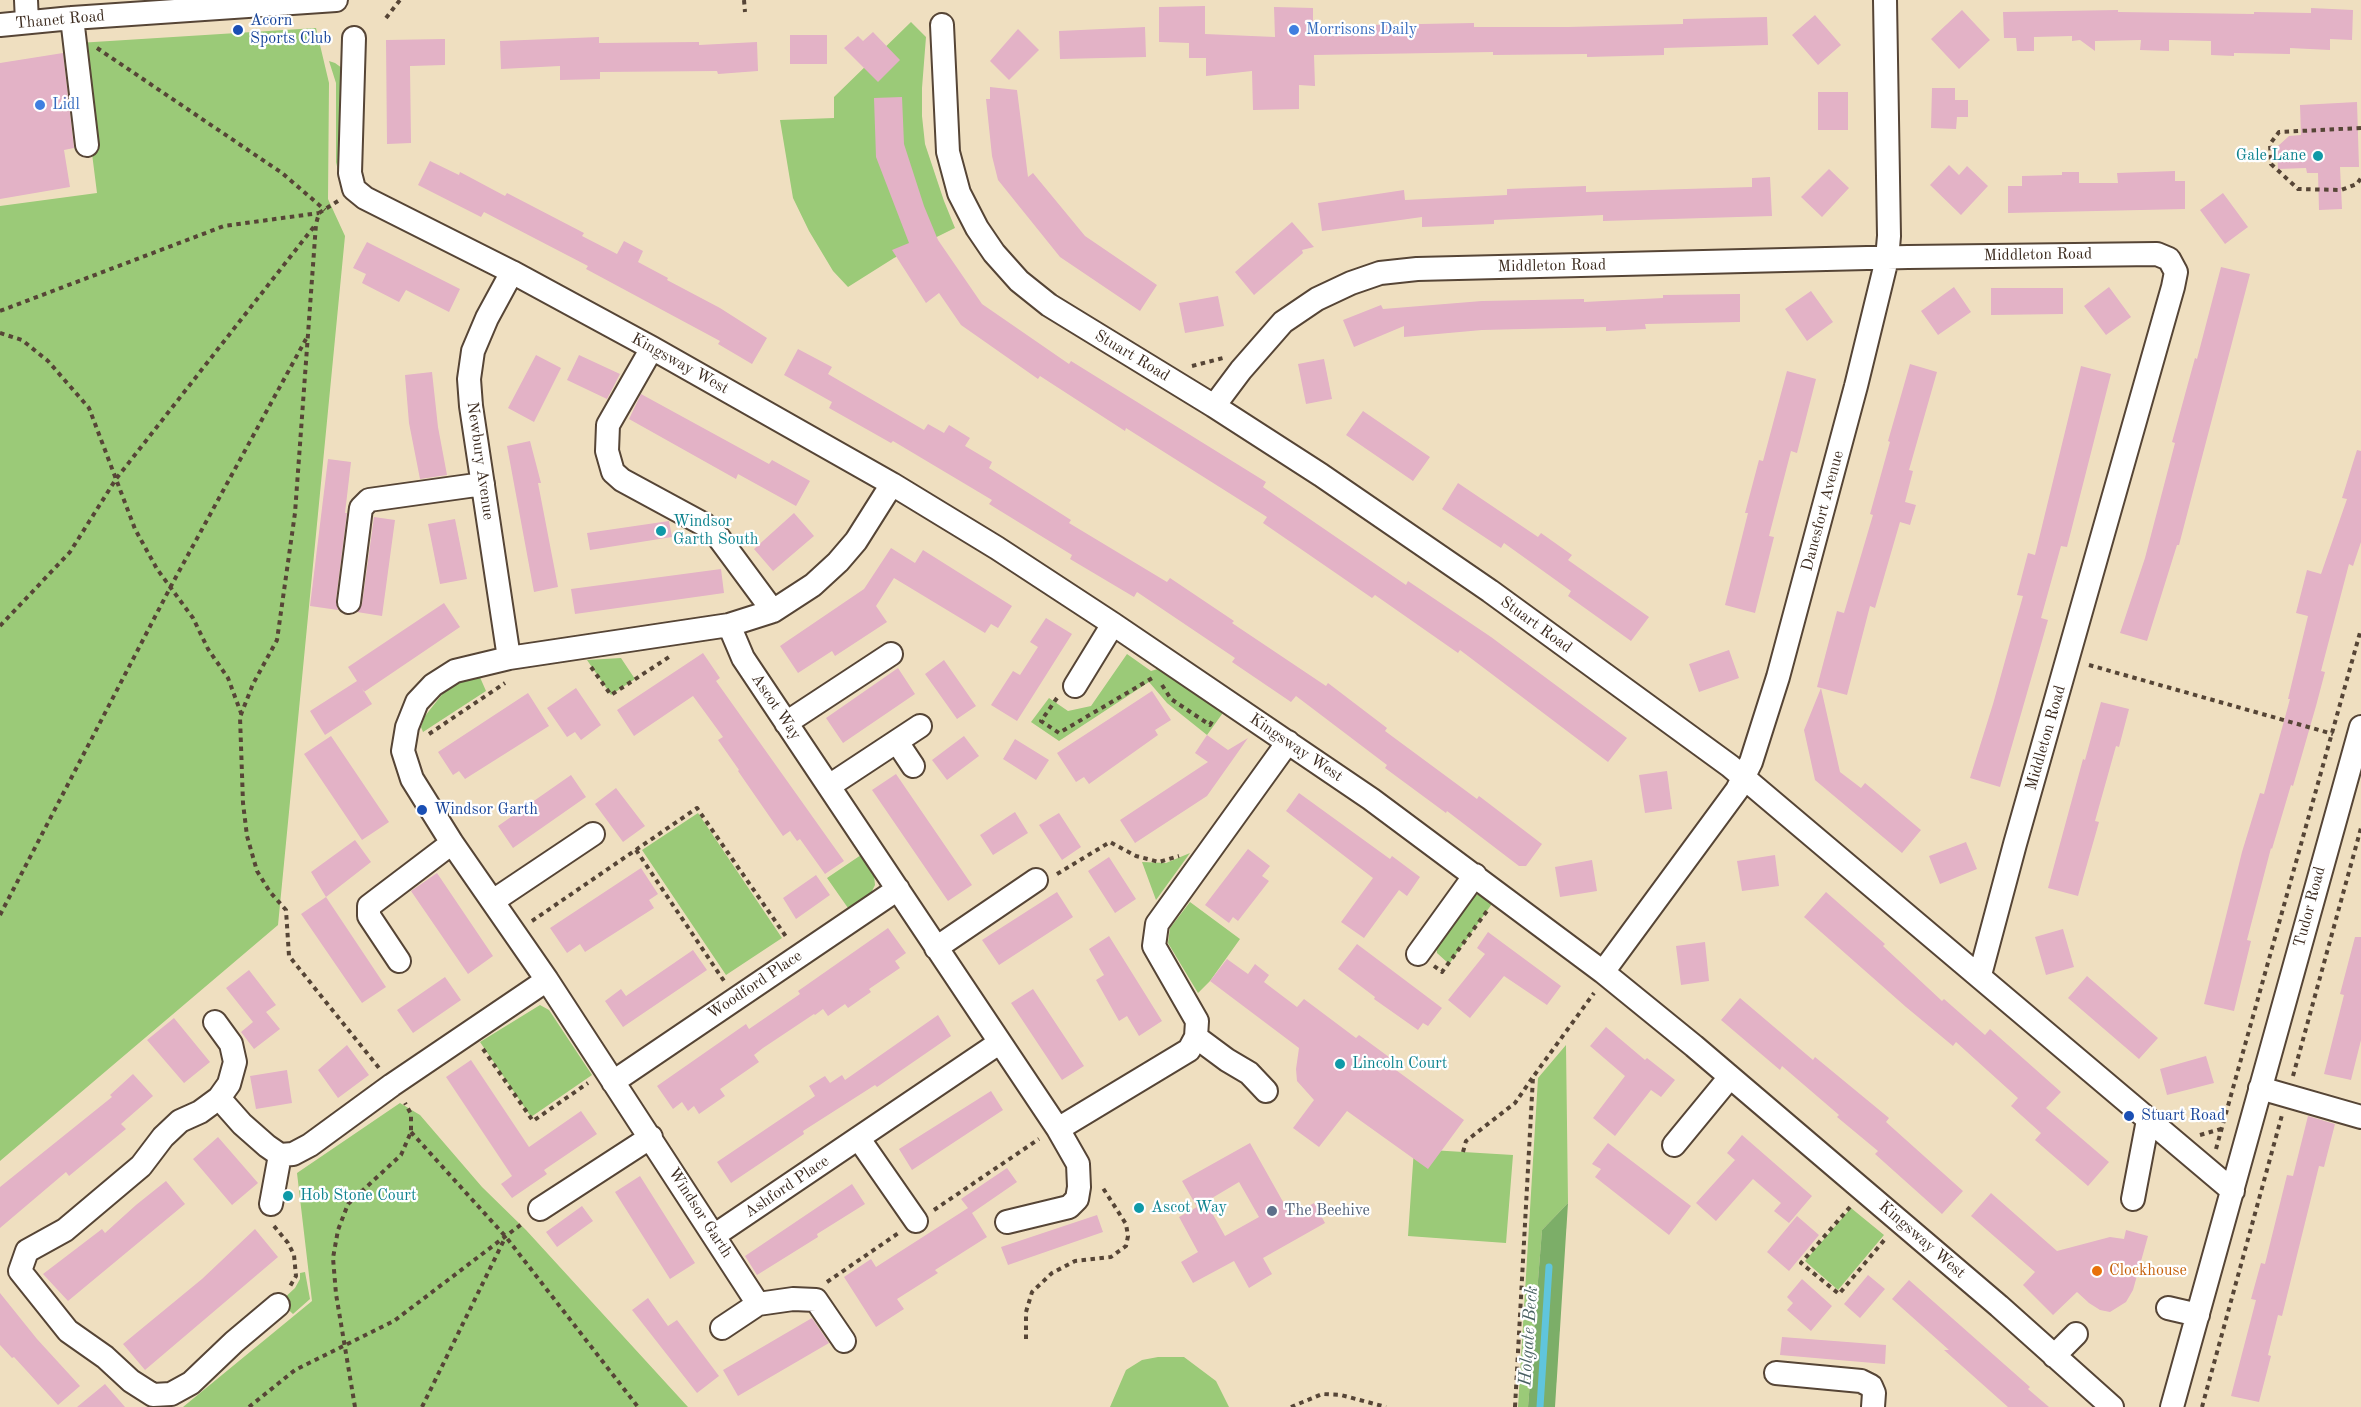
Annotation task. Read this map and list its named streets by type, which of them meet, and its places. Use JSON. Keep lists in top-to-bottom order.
{
  "streets": {
    "street": [
      "Thanet Road",
      "Middleton Road",
      "Stuart Road",
      "Kingsway West",
      "Newbury Avenue",
      "Danesfort Avenue",
      "Ascot Way",
      "Tudor Road",
      "Woodford Place",
      "Ashford Place",
      "Windsor Garth"
    ]
  },
  "crossings": [
    ["Middleton Road", "Stuart Road"],
    ["Middleton Road", "Danesfort Avenue"],
    ["Stuart Road", "Danesfort Avenue"],
    ["Stuart Road", "Tudor Road"],
    ["Kingsway West", "Newbury Avenue"],
    ["Kingsway West", "Danesfort Avenue"],
    ["Kingsway West", "Windsor Garth"],
    ["Newbury Avenue", "Windsor Garth"],
    ["Ascot Way", "Woodford Place"],
    ["Ascot Way", "Ashford Place"],
    ["Ascot Way", "Windsor Garth"],
    ["Woodford Place", "Windsor Garth"],
    ["Ashford Place", "Windsor Garth"]
  ],
  "water": ["Holgate Beck"],
  "places": [
    "Acorn Sports Club",
    "Morrisons Daily",
    "Lidl",
    "Gale Lane",
    "Windsor Garth South",
    "Windsor Garth",
    "Lincoln Court",
    "Stuart Road",
    "Hob Stone Court",
    "Ascot Way",
    "The Beehive",
    "Clockhouse"
  ]
}
